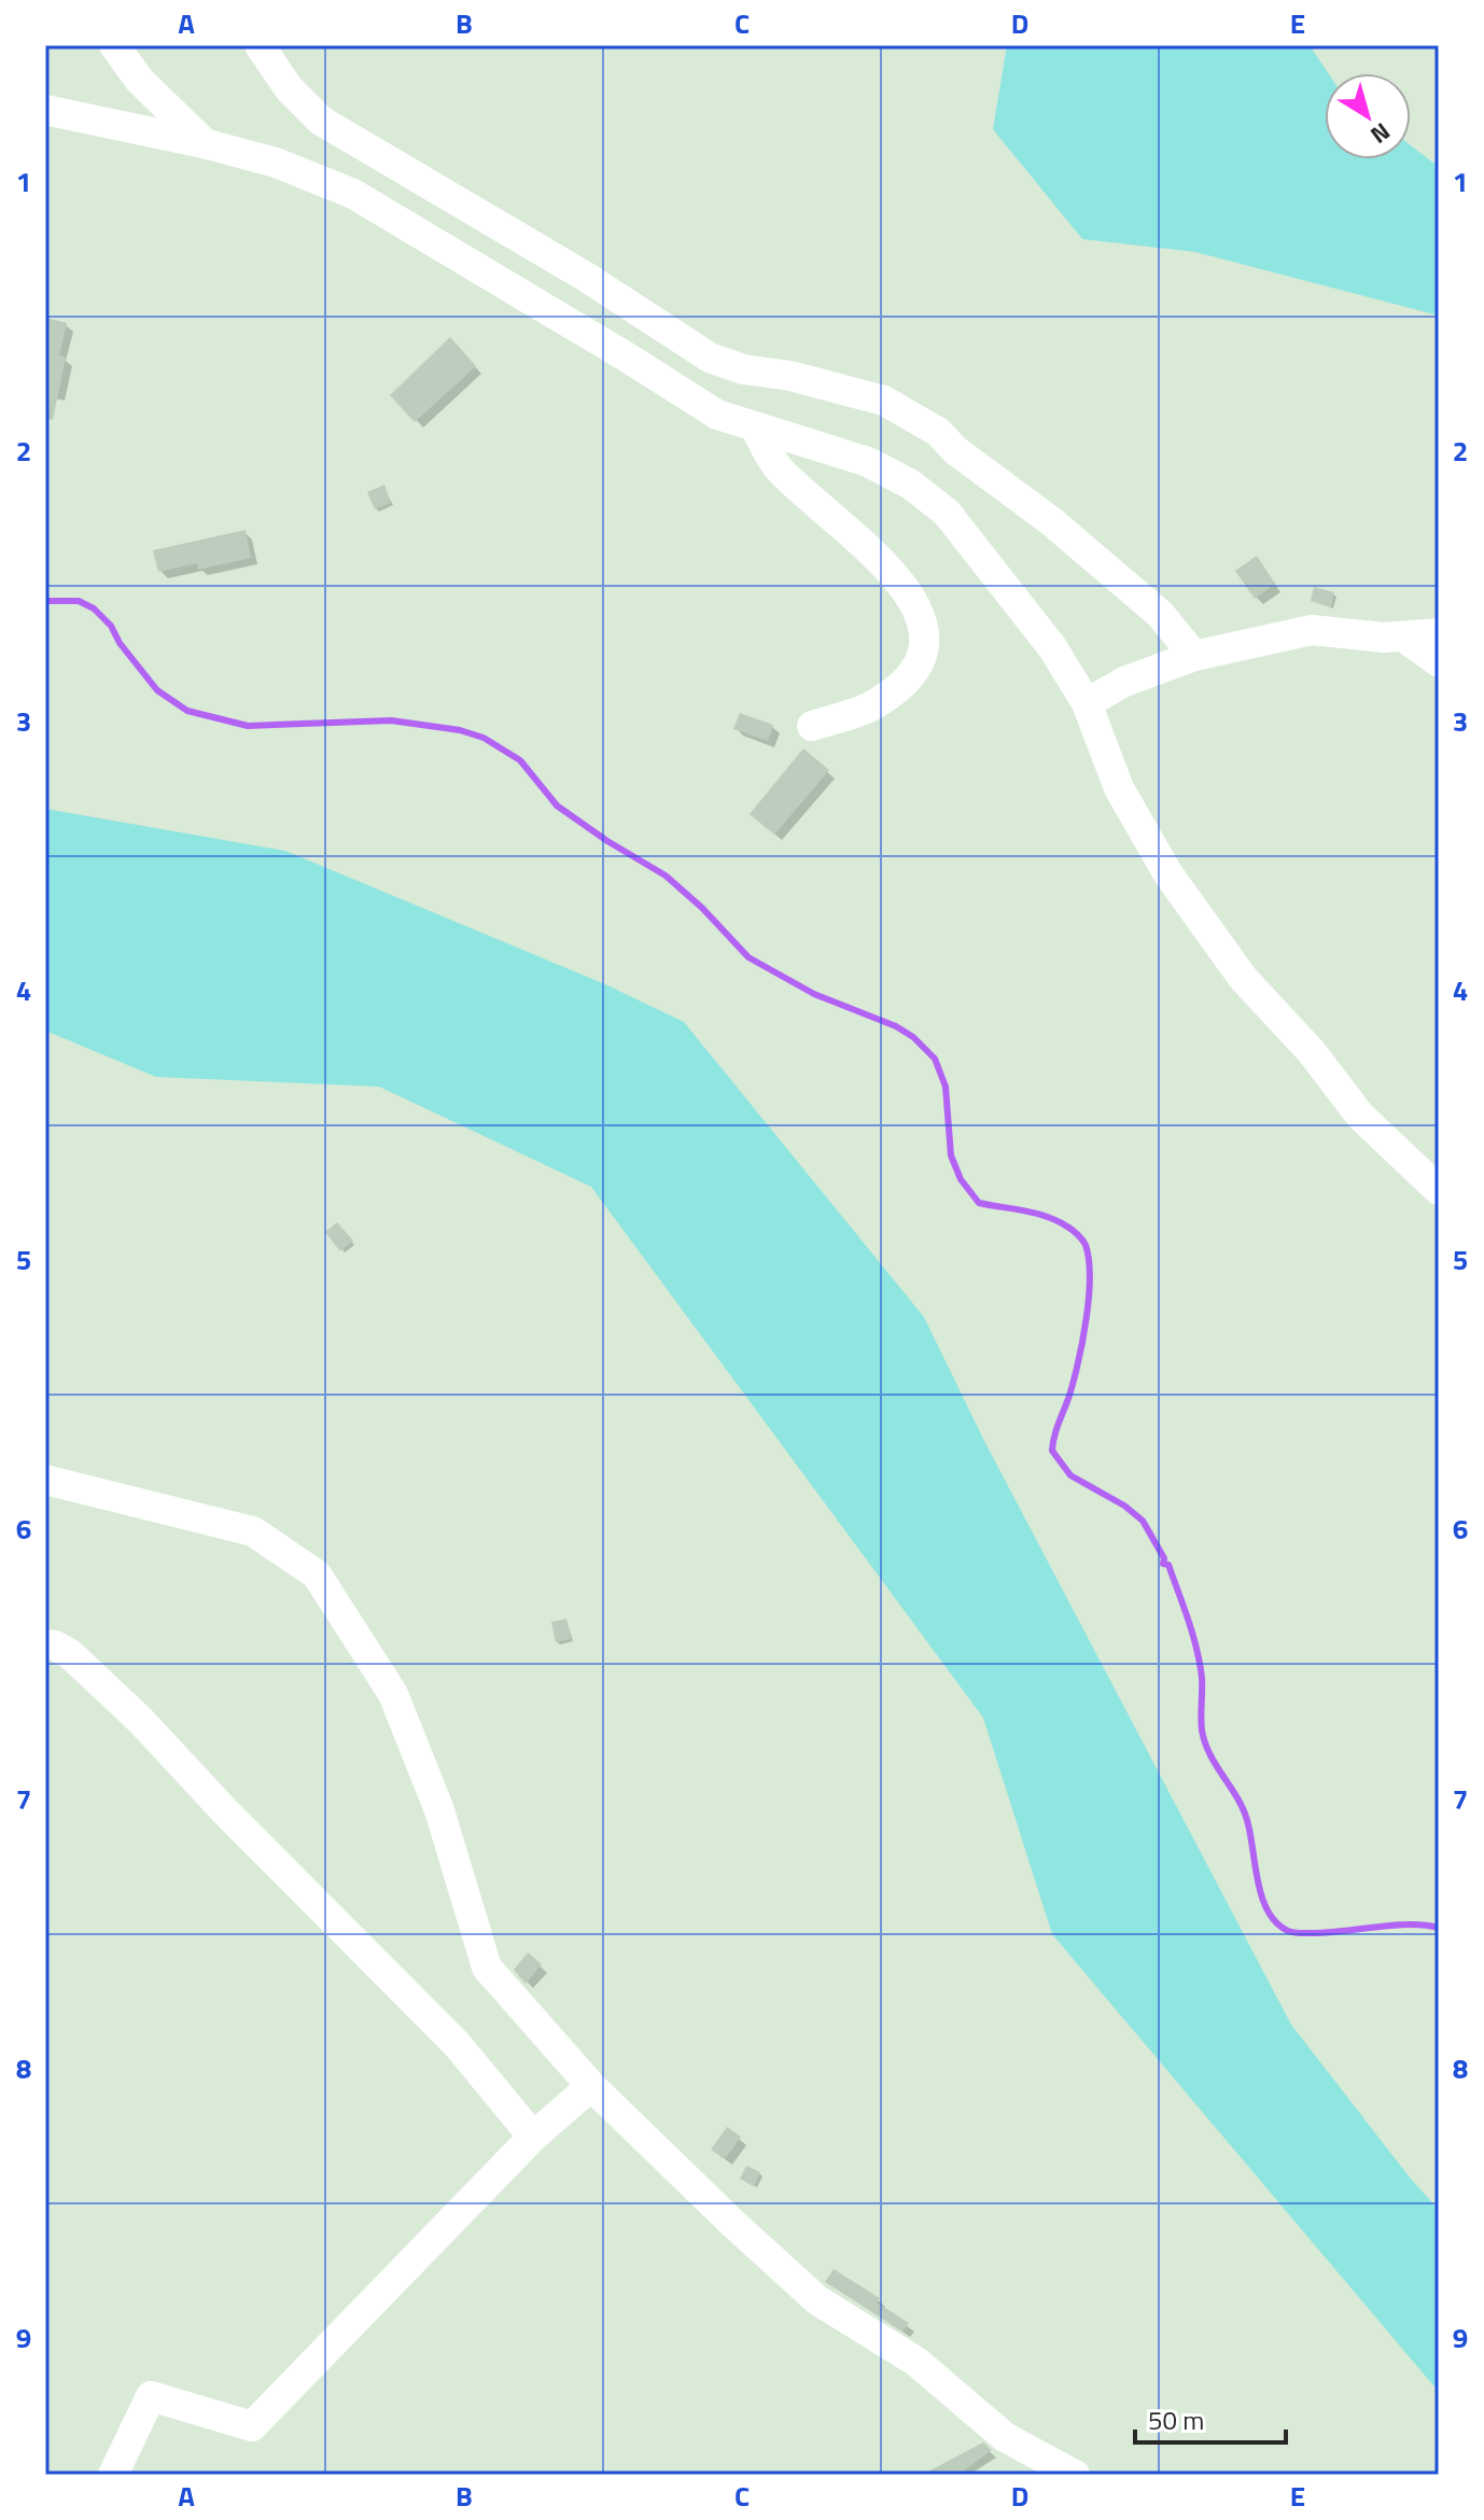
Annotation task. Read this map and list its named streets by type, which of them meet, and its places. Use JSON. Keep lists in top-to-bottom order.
{
  "scale_bar": "50 m",
  "north": "bottom right",
  "grid": {
    "columns": [
      "A",
      "B",
      "C",
      "D",
      "E"
    ],
    "rows": [
      "1",
      "2",
      "3",
      "4",
      "5",
      "6",
      "7",
      "8",
      "9"
    ]
  }
}
